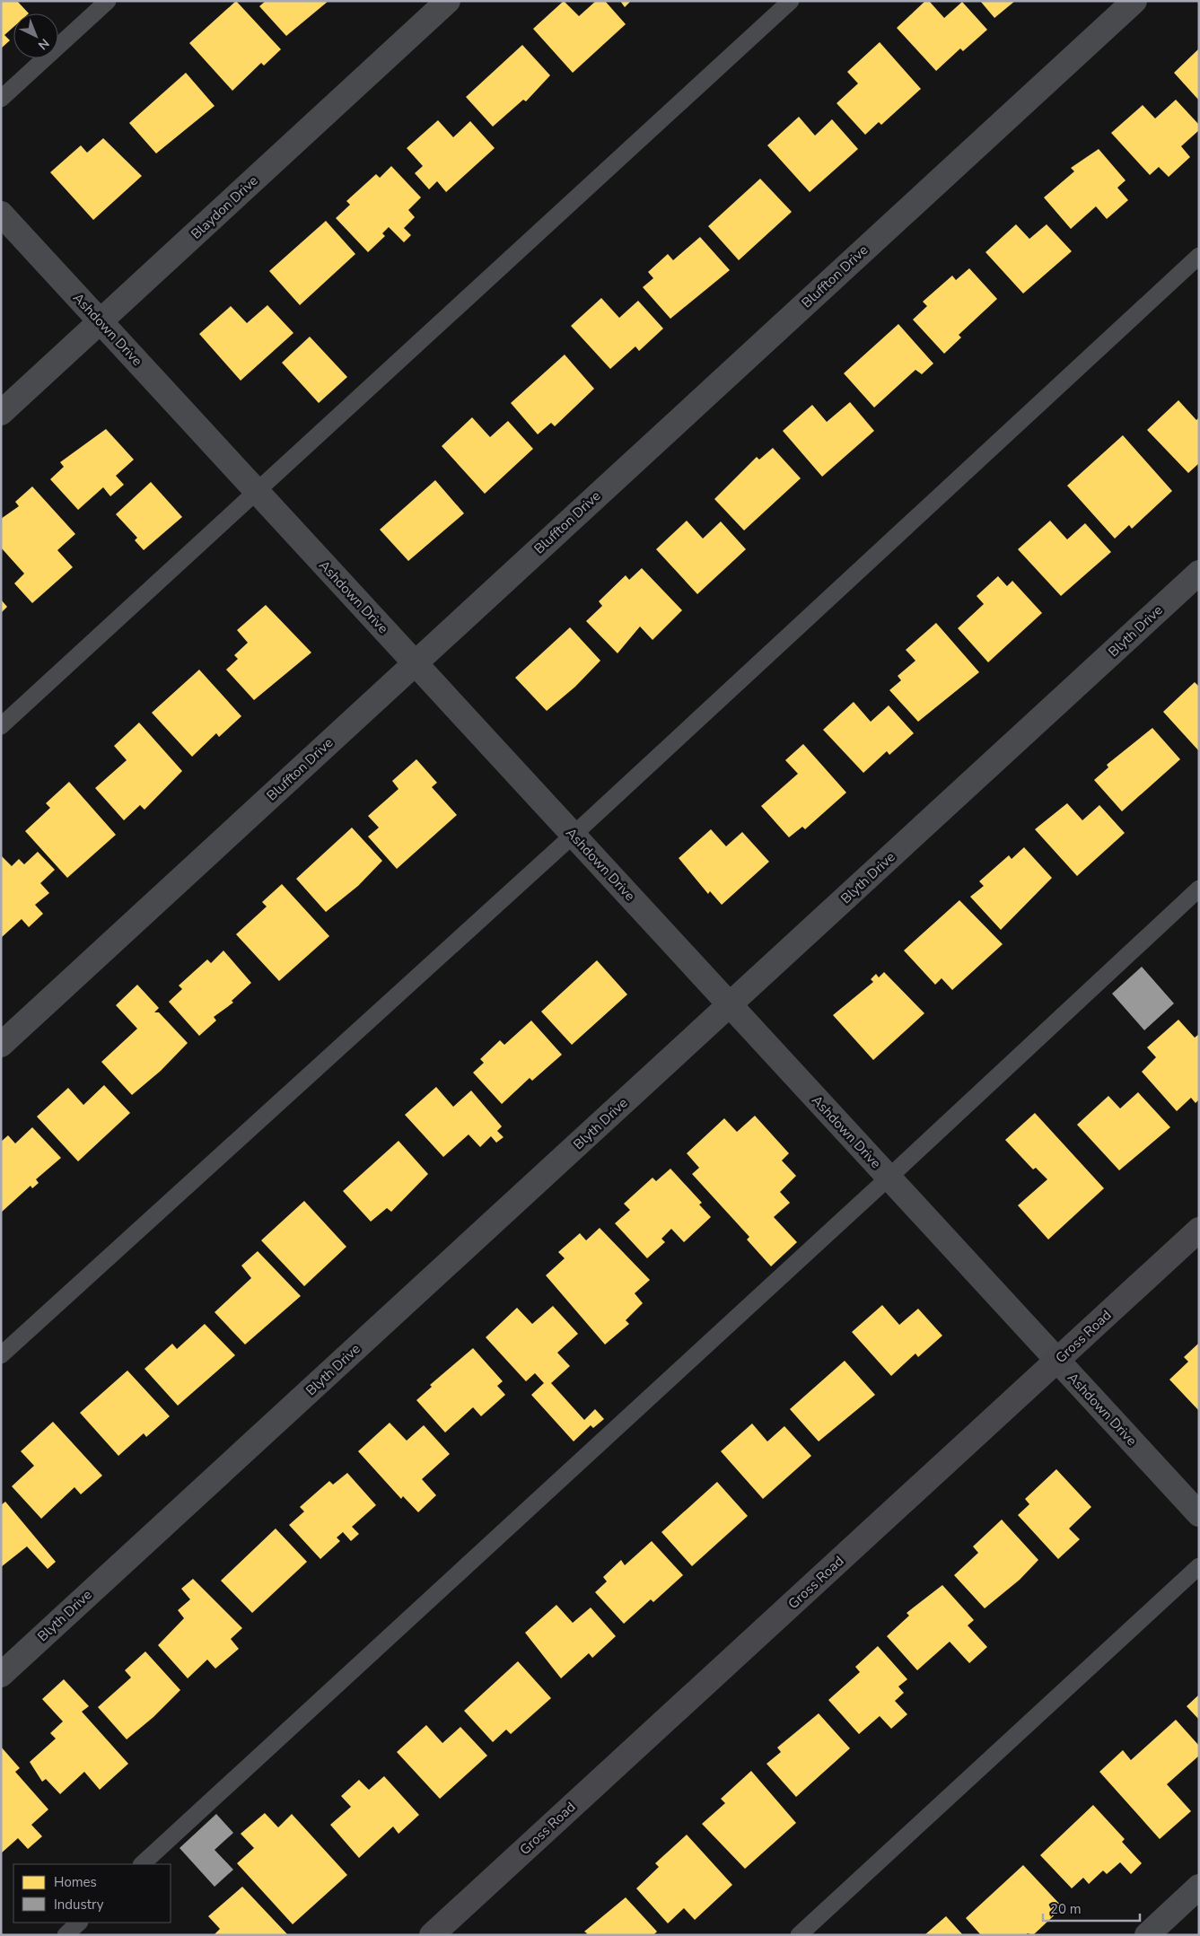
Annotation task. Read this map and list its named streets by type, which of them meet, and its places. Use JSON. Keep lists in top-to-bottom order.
{
  "streets": {
    "street": [
      "Blaydon Drive",
      "Bluffton Drive",
      "Ashdown Drive",
      "Blyth Drive",
      "Gross Road"
    ]
  },
  "crossings": [
    ["Blaydon Drive", "Ashdown Drive"],
    ["Bluffton Drive", "Ashdown Drive"],
    ["Ashdown Drive", "Blyth Drive"],
    ["Ashdown Drive", "Gross Road"]
  ],
  "legend": ["Homes", "Industry"],
  "scale_bar": "20 m",
  "north": "bottom right"
}
